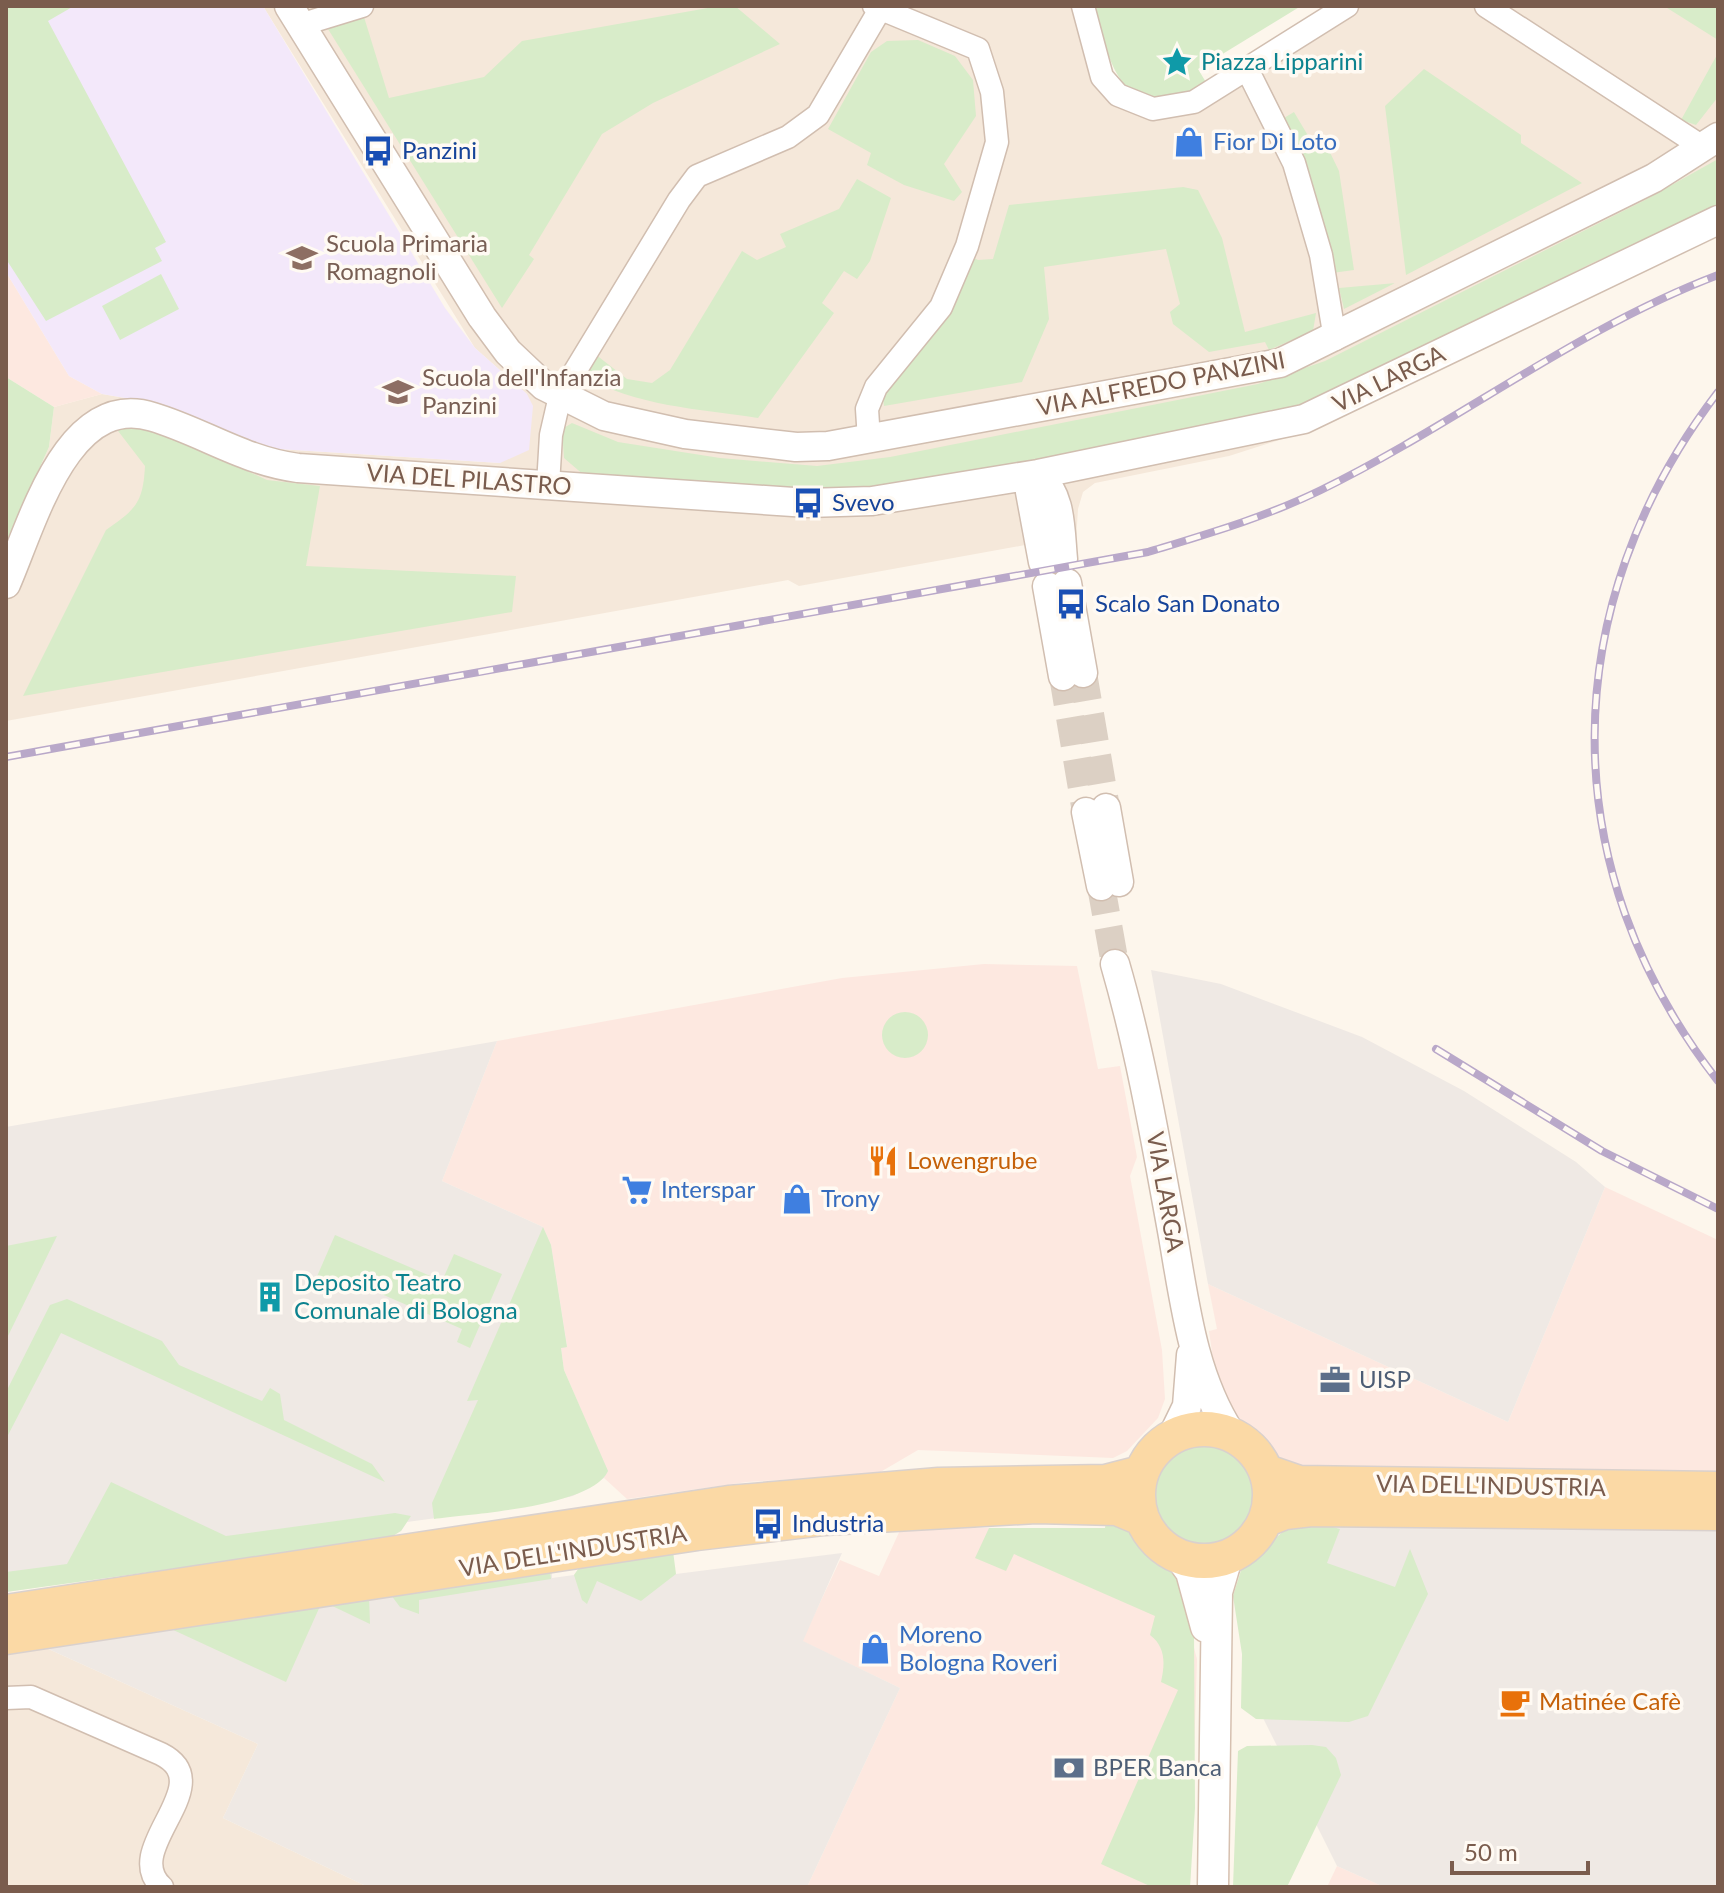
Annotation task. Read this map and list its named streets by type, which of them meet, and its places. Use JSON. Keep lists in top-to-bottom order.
{
  "streets": {
    "main road": ["VIA DELL'INDUSTRIA"],
    "street": ["VIA LARGA", "VIA ALFREDO PANZINI", "VIA DEL PILASTRO"]
  },
  "crossings": [
    ["VIA LARGA", "VIA DEL PILASTRO"],
    ["VIA LARGA", "VIA DELL'INDUSTRIA"]
  ],
  "places": {
    "place": ["Piazza Lipparini"],
    "shop": ["Fior Di Loto", "Trony", "Moreno Bologna Roveri"],
    "bus stop": [
      "Panzini",
      "Svevo",
      "Scalo San Donato",
      "Industria"
    ],
    "school or university": ["Scuola Primaria Romagnoli", "Scuola dell'Infanzia Panzini"],
    "restaurant": ["Lowengrube"],
    "supermarket": ["Interspar"],
    "building": ["Deposito Teatro Comunale di Bologna"],
    "office": ["UISP"],
    "cafe": ["Matinée Cafè"],
    "bank": ["BPER Banca"]
  },
  "scale_bar": "50 m"
}
